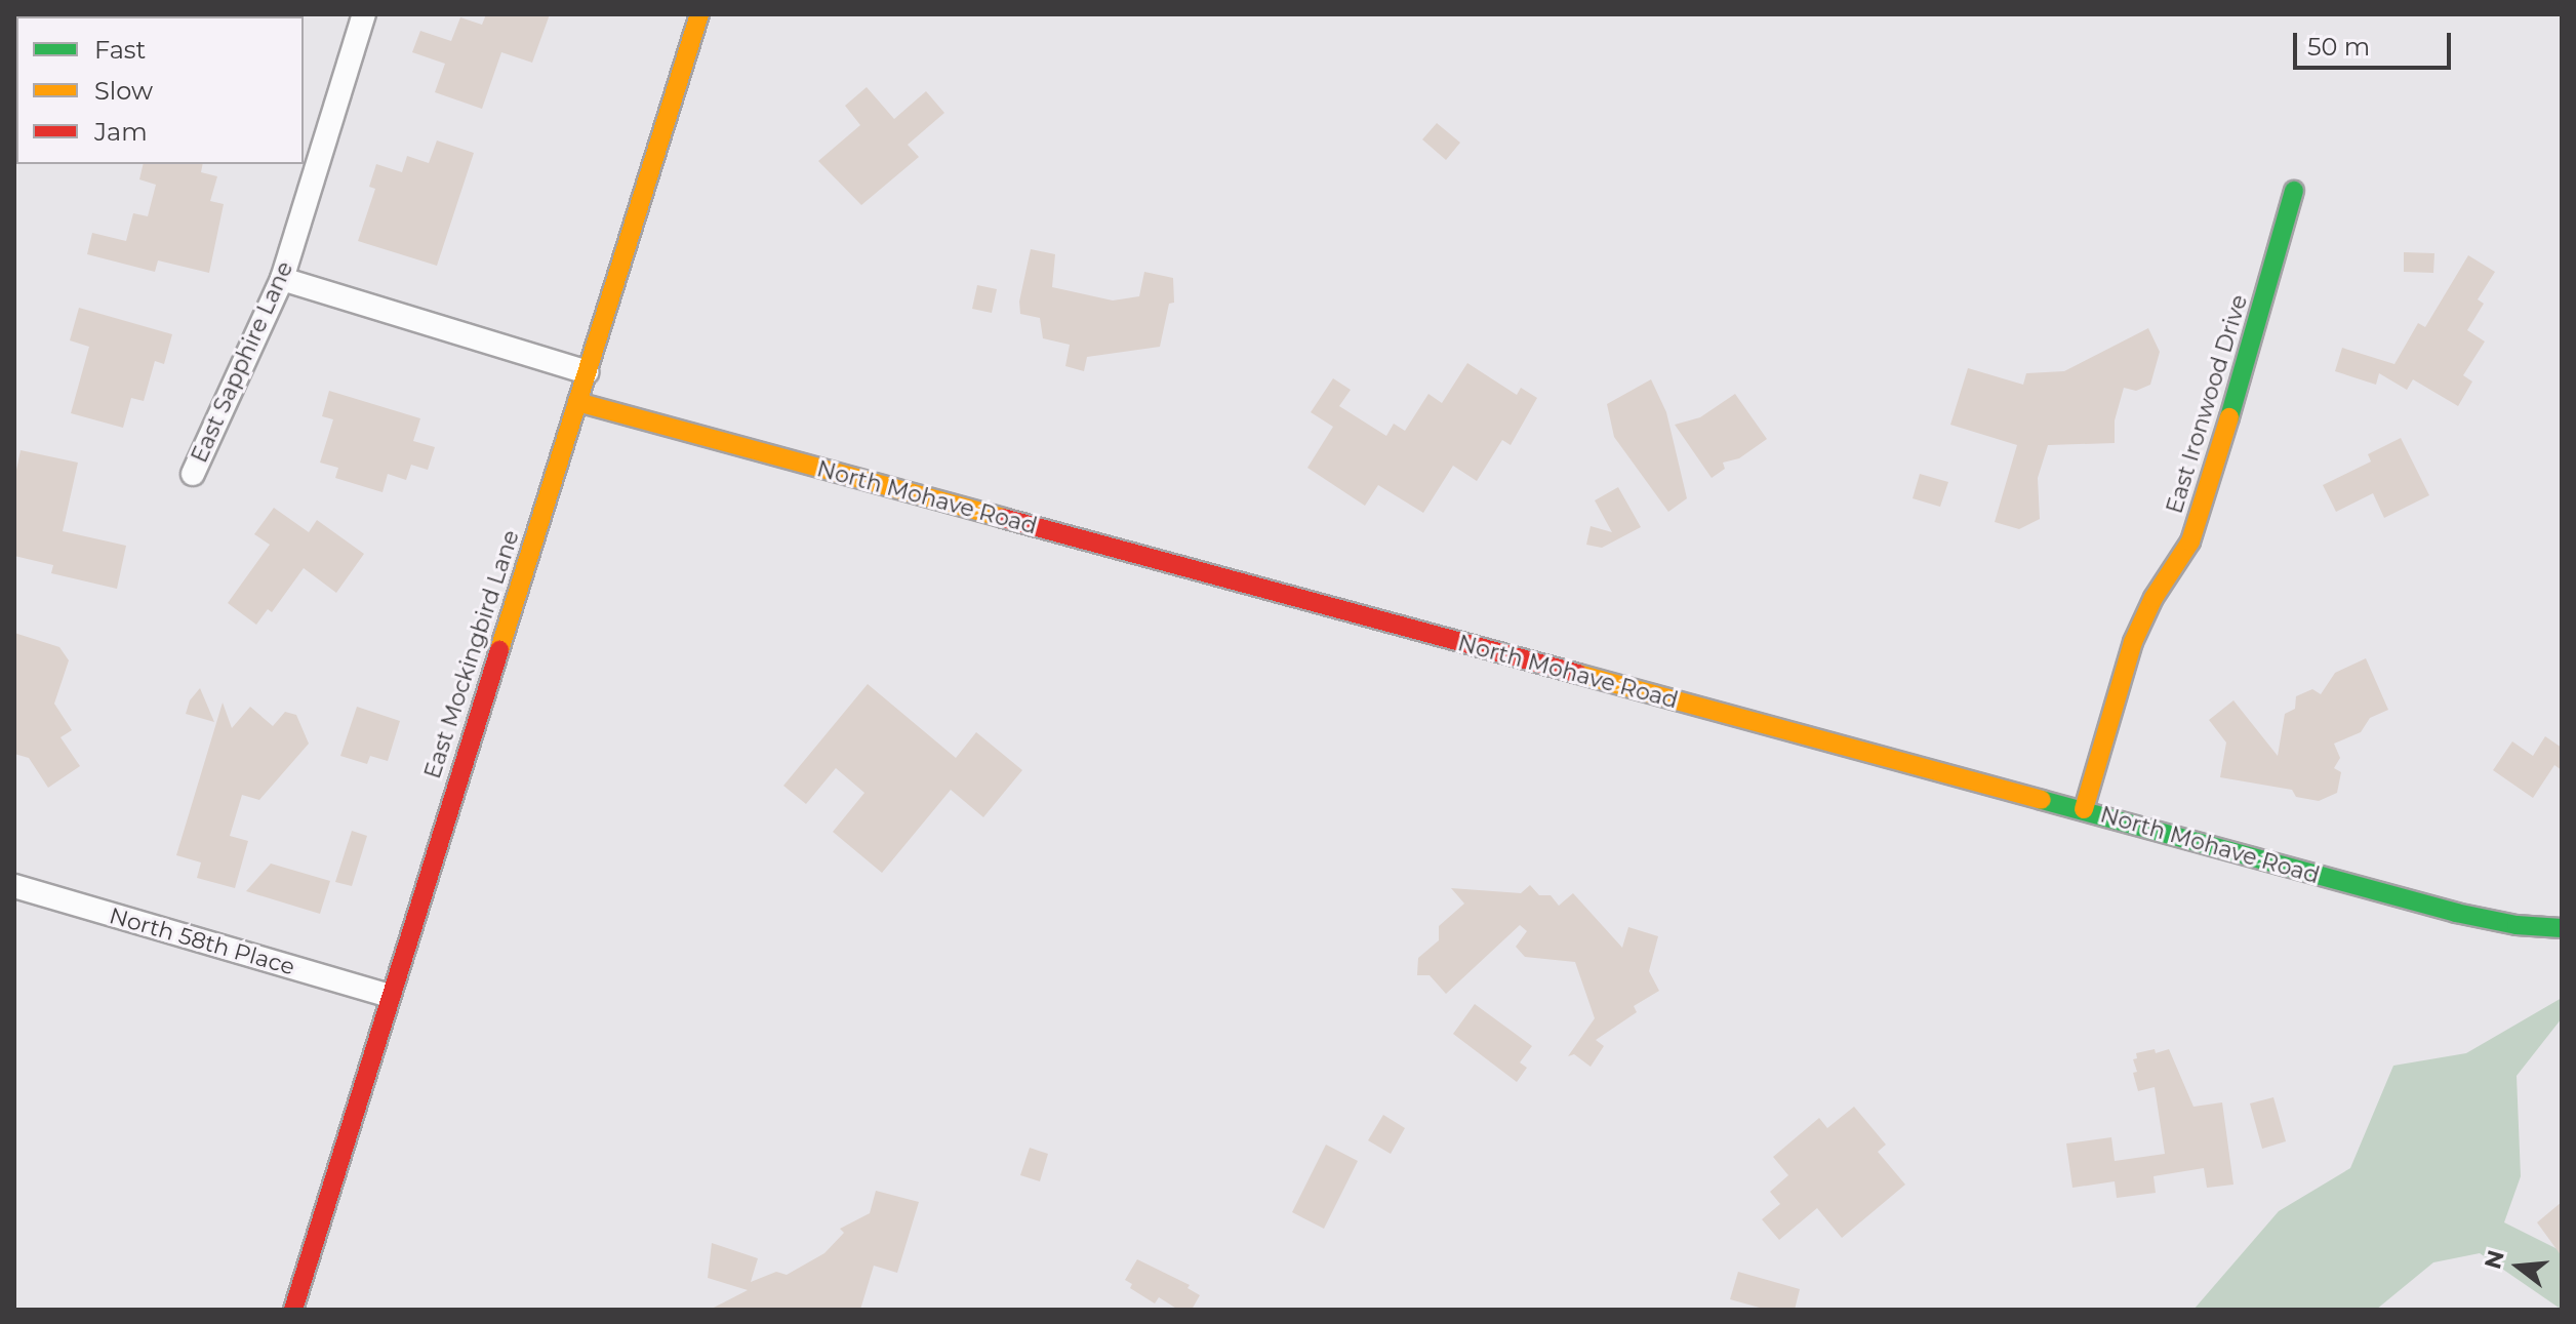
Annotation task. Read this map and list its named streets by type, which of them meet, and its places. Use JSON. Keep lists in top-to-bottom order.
{
  "streets": {
    "street": [
      "East Sapphire Lane",
      "East Ironwood Drive",
      "North Mohave Road",
      "East Mockingbird Lane",
      "North 58th Place"
    ]
  },
  "crossings": [
    ["East Ironwood Drive", "North Mohave Road"],
    ["North Mohave Road", "East Mockingbird Lane"],
    ["East Mockingbird Lane", "North 58th Place"]
  ],
  "legend": ["Fast", "Slow", "Jam"],
  "scale_bar": "50 m",
  "north": "left"
}
